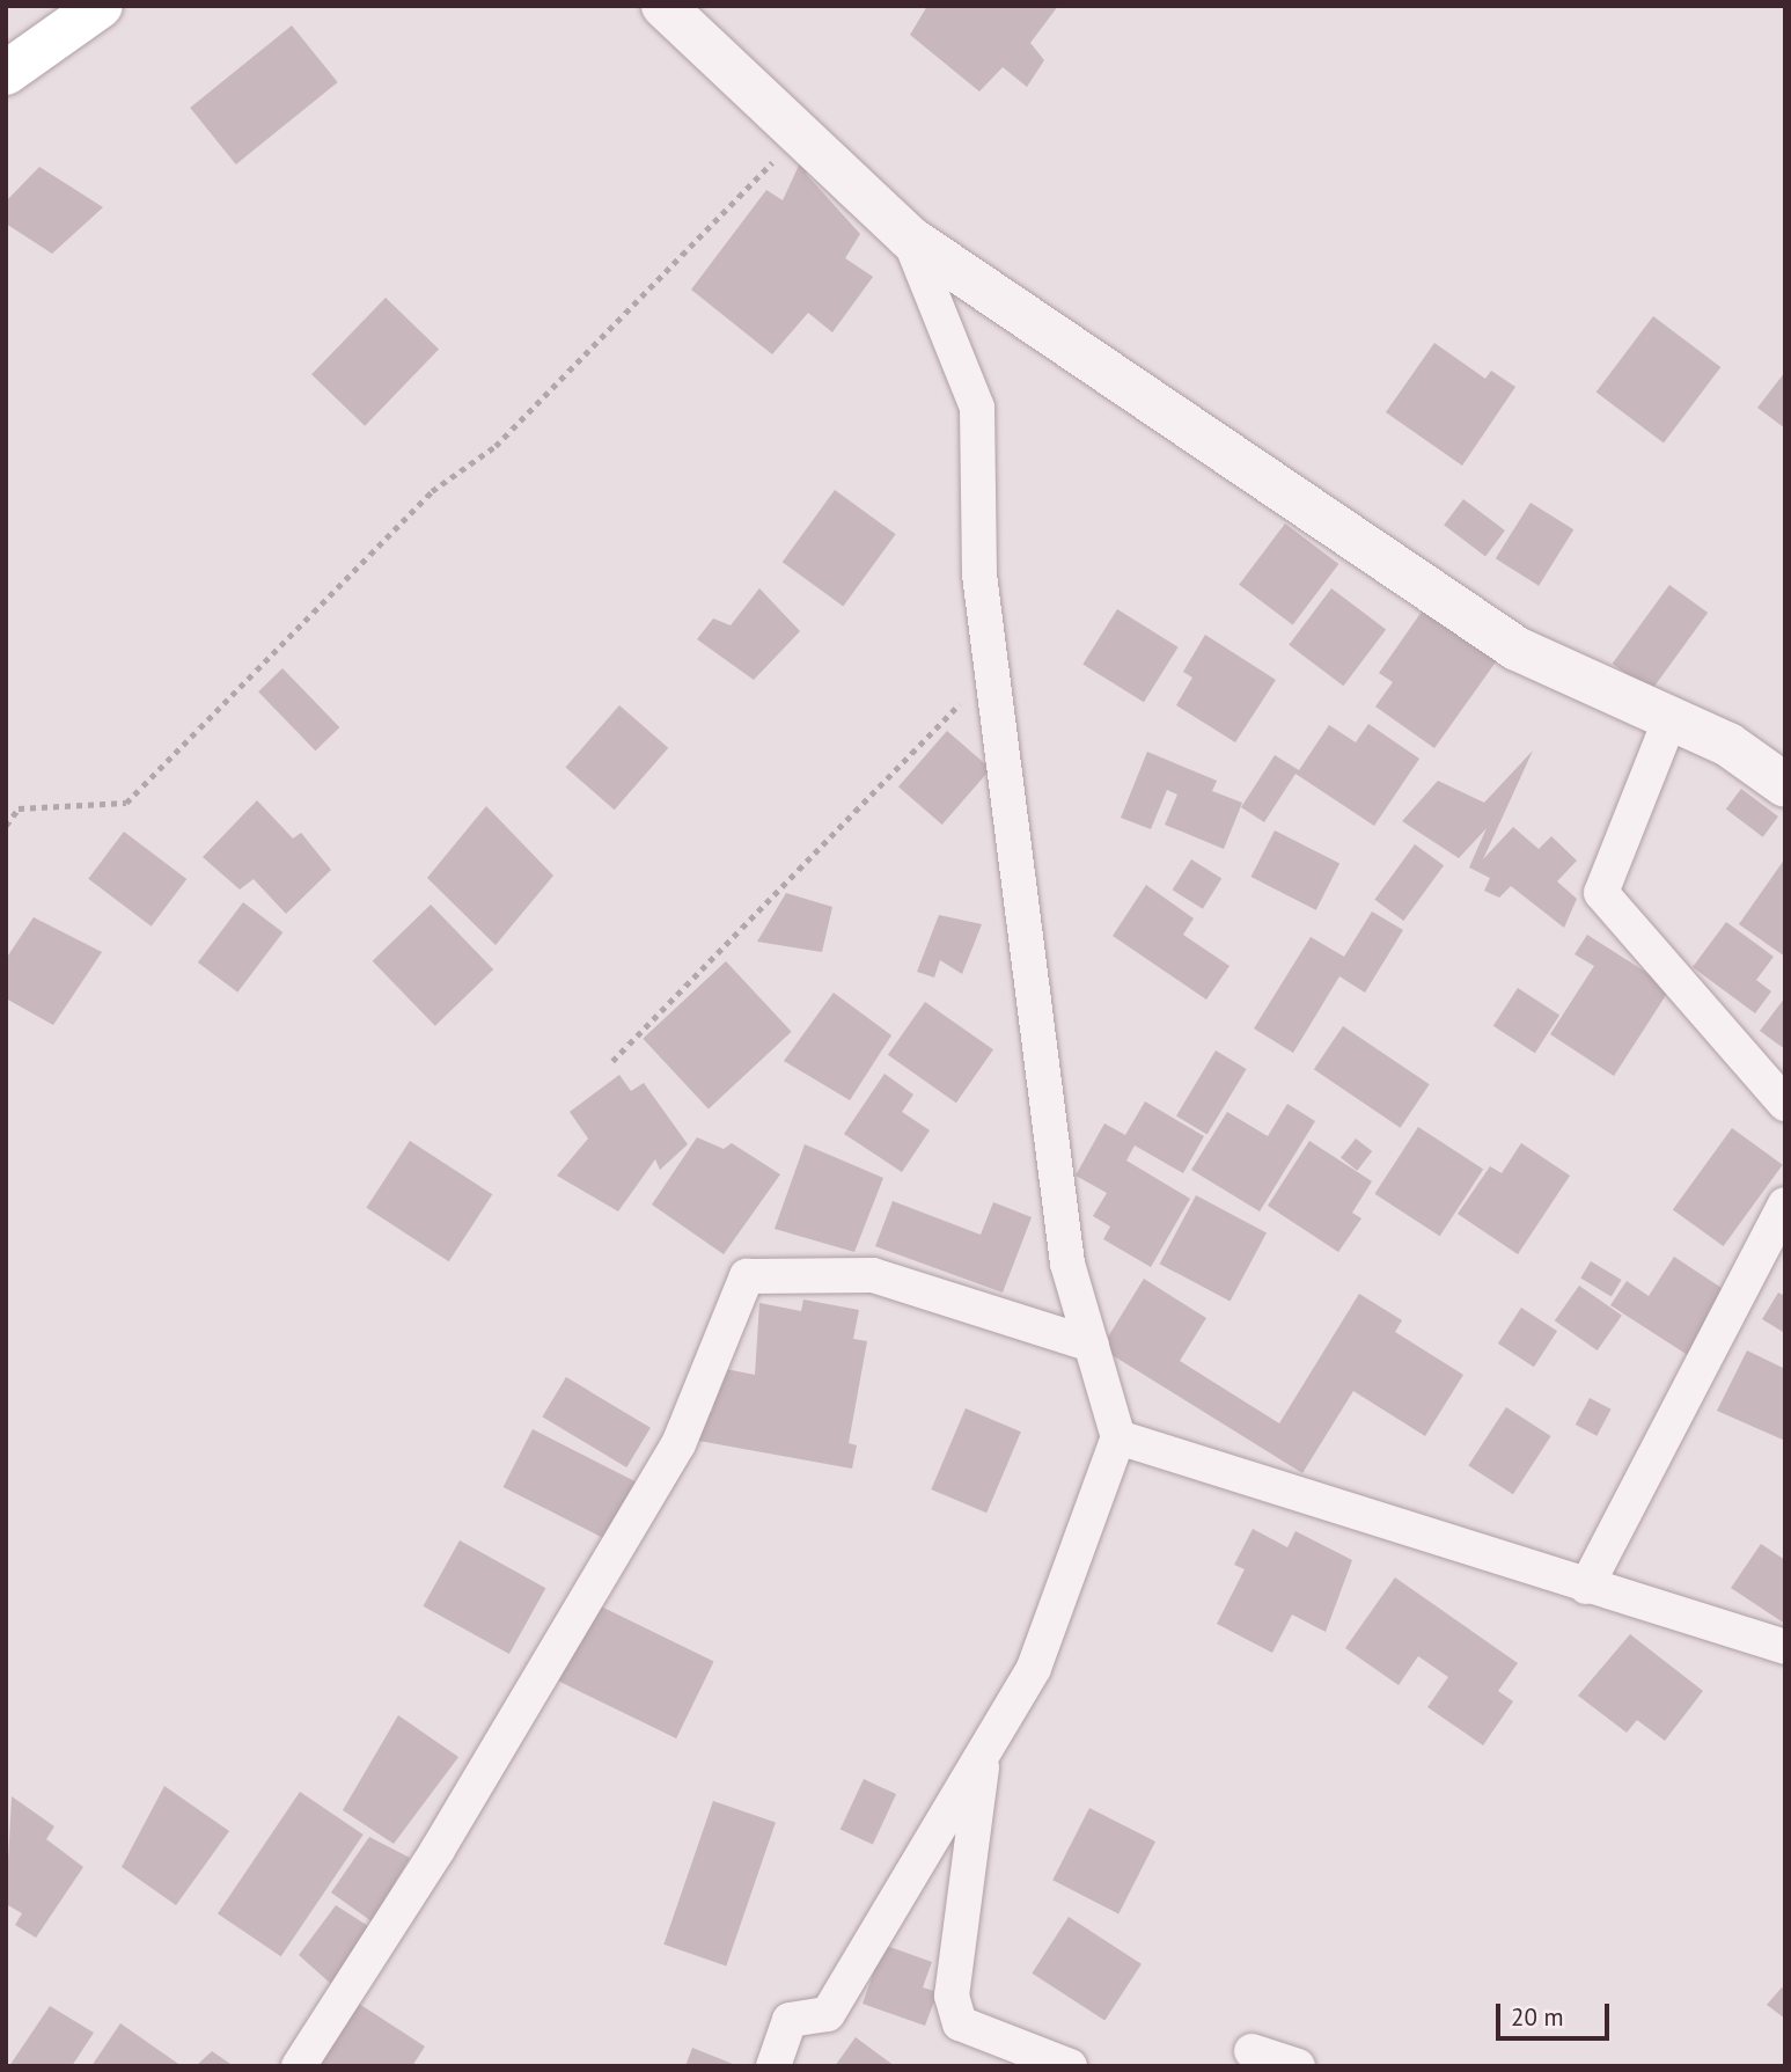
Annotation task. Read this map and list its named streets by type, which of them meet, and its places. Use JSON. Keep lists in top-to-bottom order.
{
  "scale_bar": "20 m"
}
